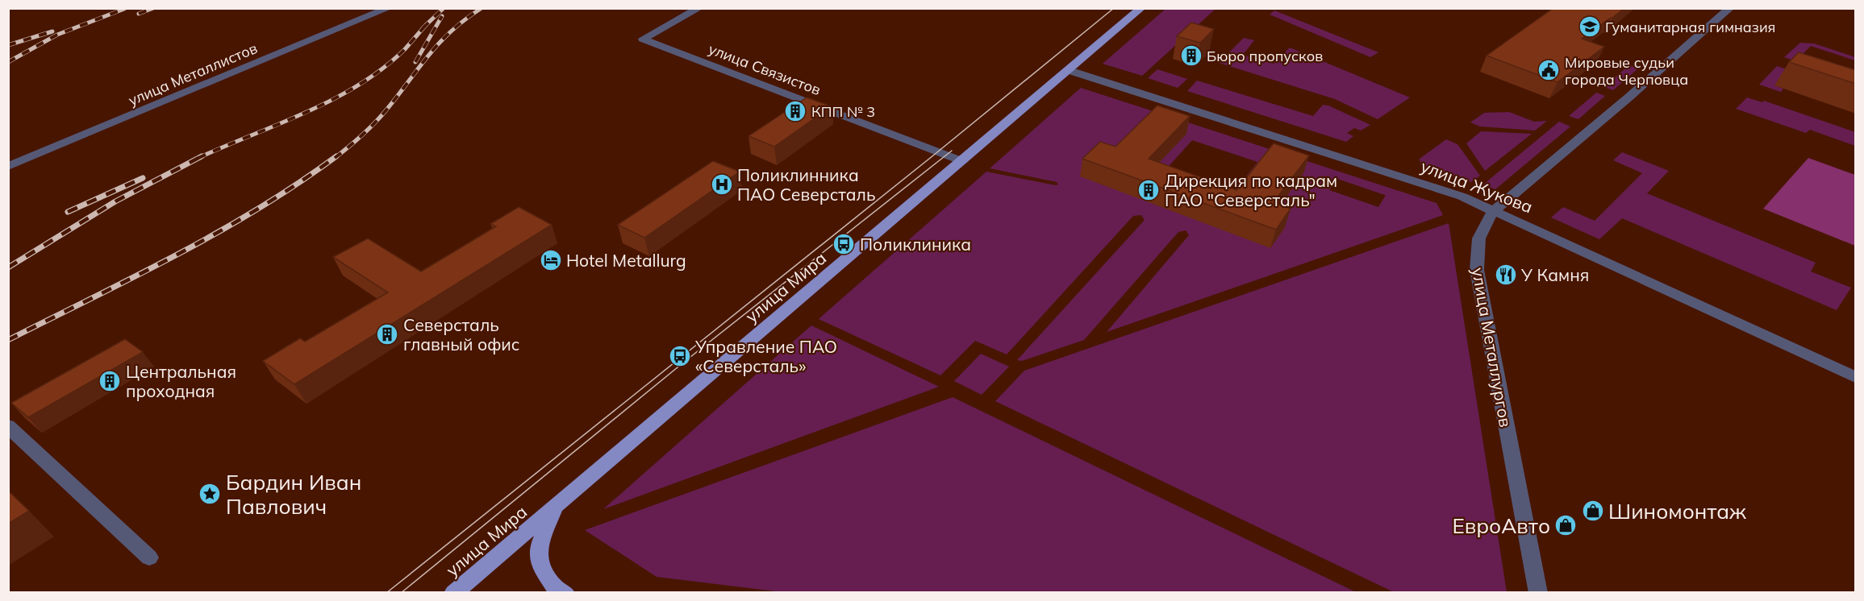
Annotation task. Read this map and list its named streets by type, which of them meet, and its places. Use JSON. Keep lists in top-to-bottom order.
{
  "streets": {
    "main road": ["улица Мира"],
    "street": [
      "улица Связистов",
      "улица Металлистов",
      "улица Жукова",
      "улица Металлургов"
    ]
  },
  "crossings": [
    ["улица Связистов", "улица Мира"],
    ["улица Жукова", "улица Мира"],
    ["улица Жукова", "улица Металлургов"]
  ],
  "places": {
    "school or university": ["Гуманитарная гимназия"],
    "building": [
      "Бюро пропусков",
      "КПП № 3",
      "Дирекция по кадрам ПАО \"Северсталь\"",
      "Северсталь главный офис",
      "Центральная проходная"
    ],
    "public building": ["Мировые судьи города Черповца"],
    "hospital": ["Поликлинника ПАО Северсталь"],
    "bus stop": ["Поликлиника", "Управление ПАО «Северсталь»"],
    "hotel": ["Hotel Metallurg"],
    "restaurant": ["У Камня"],
    "place": ["Бардин Иван Павлович"],
    "shop": ["Шиномонтаж", "ЕвроАвто"]
  }
}
